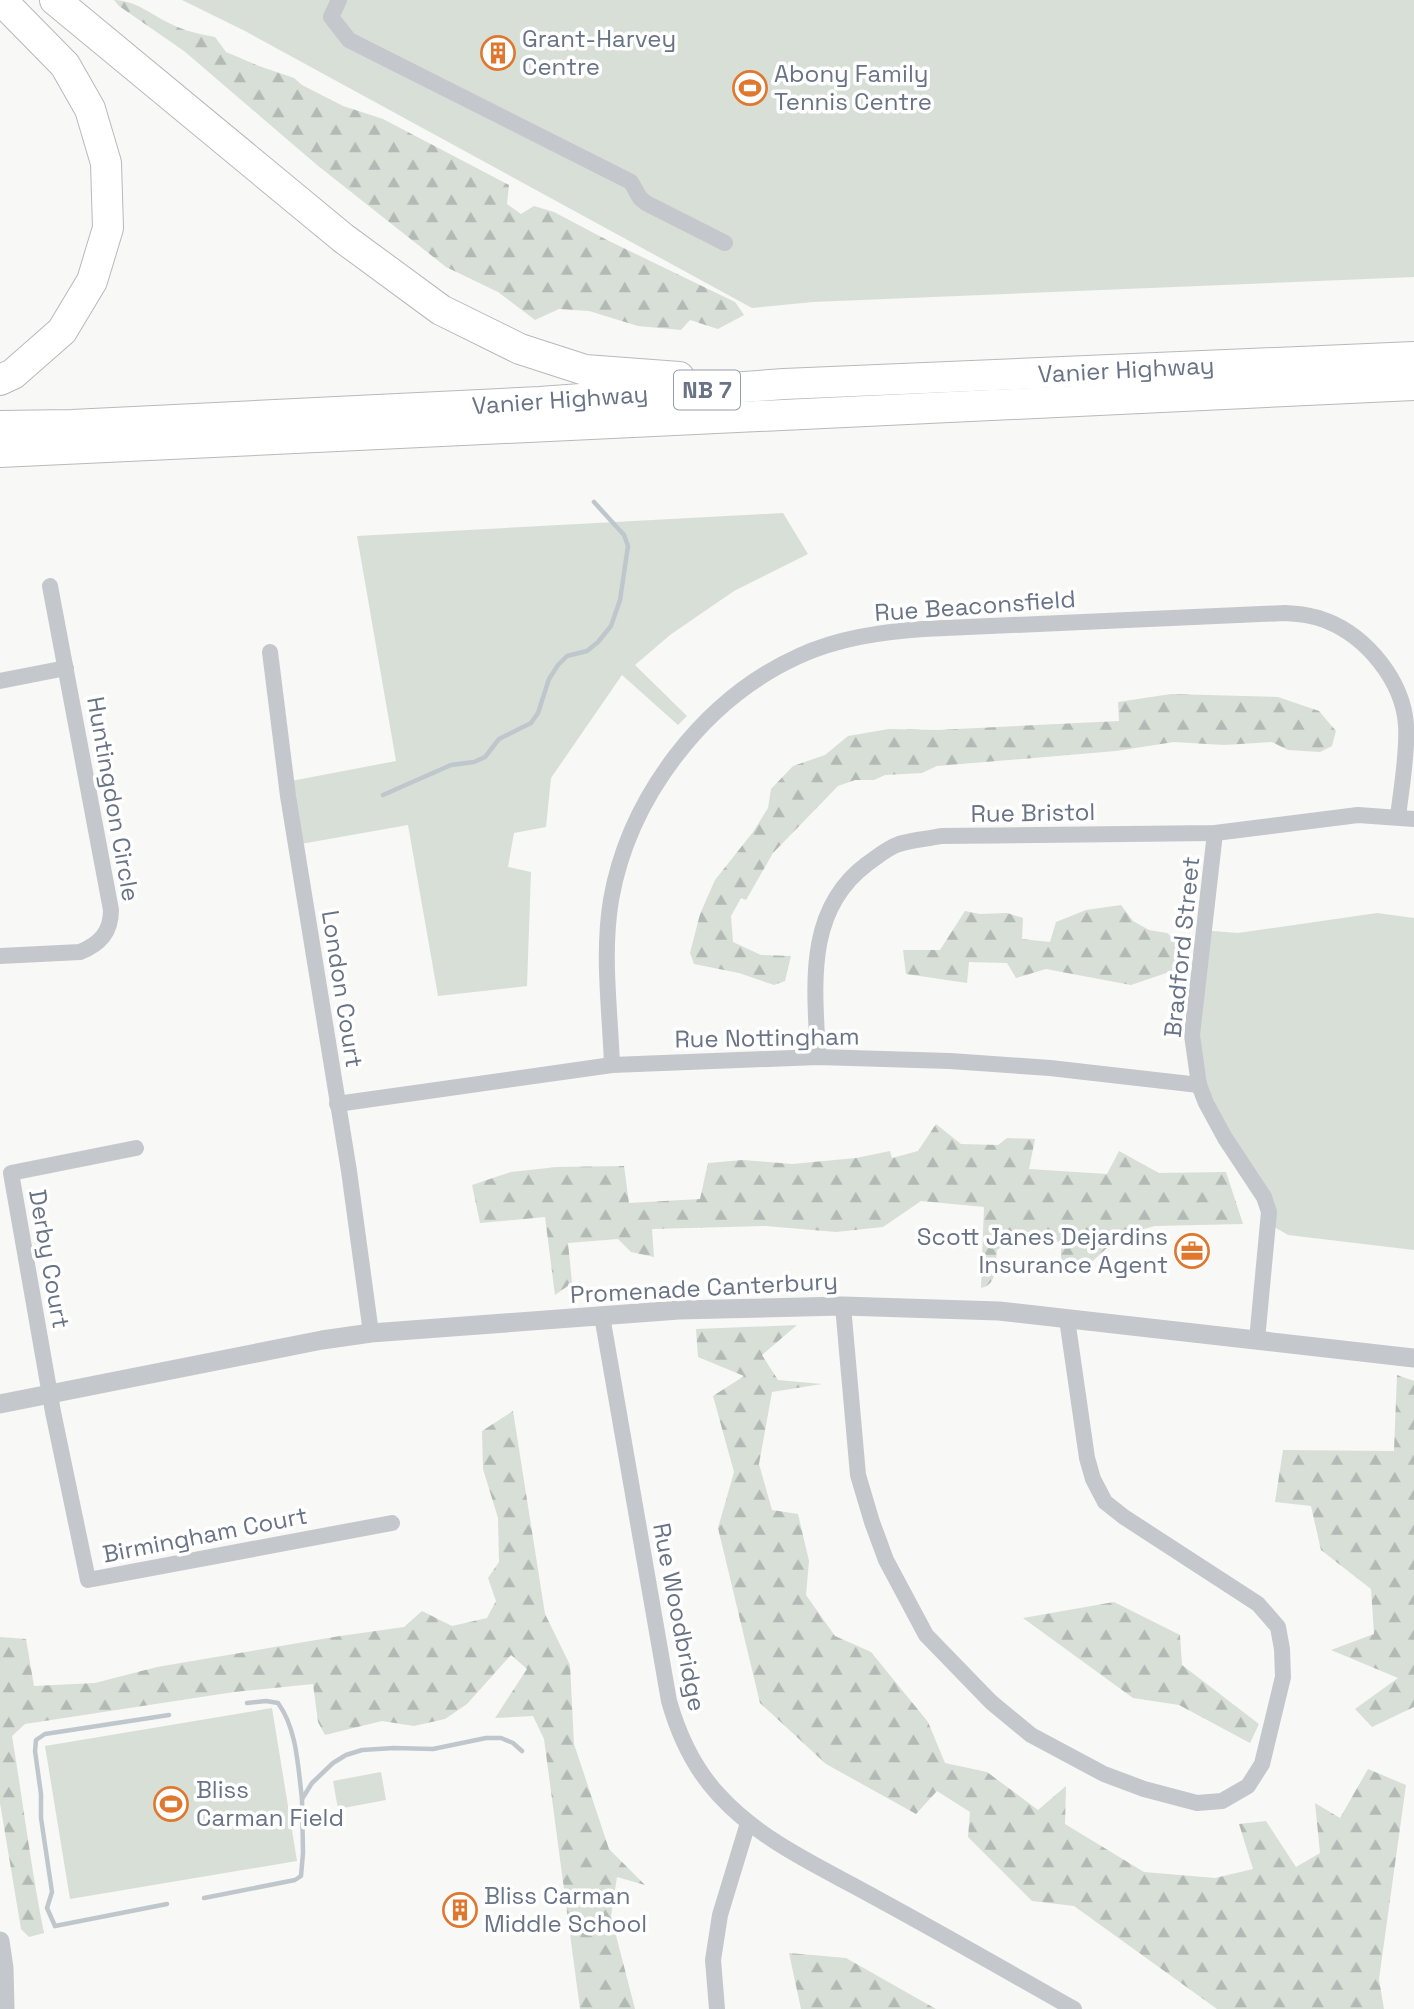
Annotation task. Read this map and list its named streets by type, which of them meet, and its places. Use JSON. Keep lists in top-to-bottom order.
{
  "streets": {
    "highway": ["Vanier Highway", "NB 7"],
    "street": [
      "Rue Beaconsfield",
      "Huntingdon Circle",
      "Rue Bristol",
      "Bradford Street",
      "London Court",
      "Rue Nottingham",
      "Derby Court",
      "Promenade Canterbury",
      "Birmingham Court",
      "Rue Woodbridge"
    ]
  },
  "crossings": [
    ["Rue Beaconsfield", "Rue Bristol"],
    ["Rue Beaconsfield", "Rue Nottingham"],
    ["Rue Bristol", "Bradford Street"],
    ["Rue Bristol", "Rue Nottingham"],
    ["Bradford Street", "Rue Nottingham"],
    ["Bradford Street", "Promenade Canterbury"],
    ["London Court", "Rue Nottingham"],
    ["London Court", "Promenade Canterbury"],
    ["Derby Court", "Promenade Canterbury"],
    ["Derby Court", "Birmingham Court"],
    ["Promenade Canterbury", "Birmingham Court"],
    ["Promenade Canterbury", "Rue Woodbridge"]
  ],
  "places": {
    "building": ["Grant-Harvey Centre", "Bliss Carman Middle School"],
    "sports": ["Abony Family Tennis Centre", "Bliss Carman Field"],
    "office": ["Scott Janes Dejardins Insurance Agent"]
  }
}
